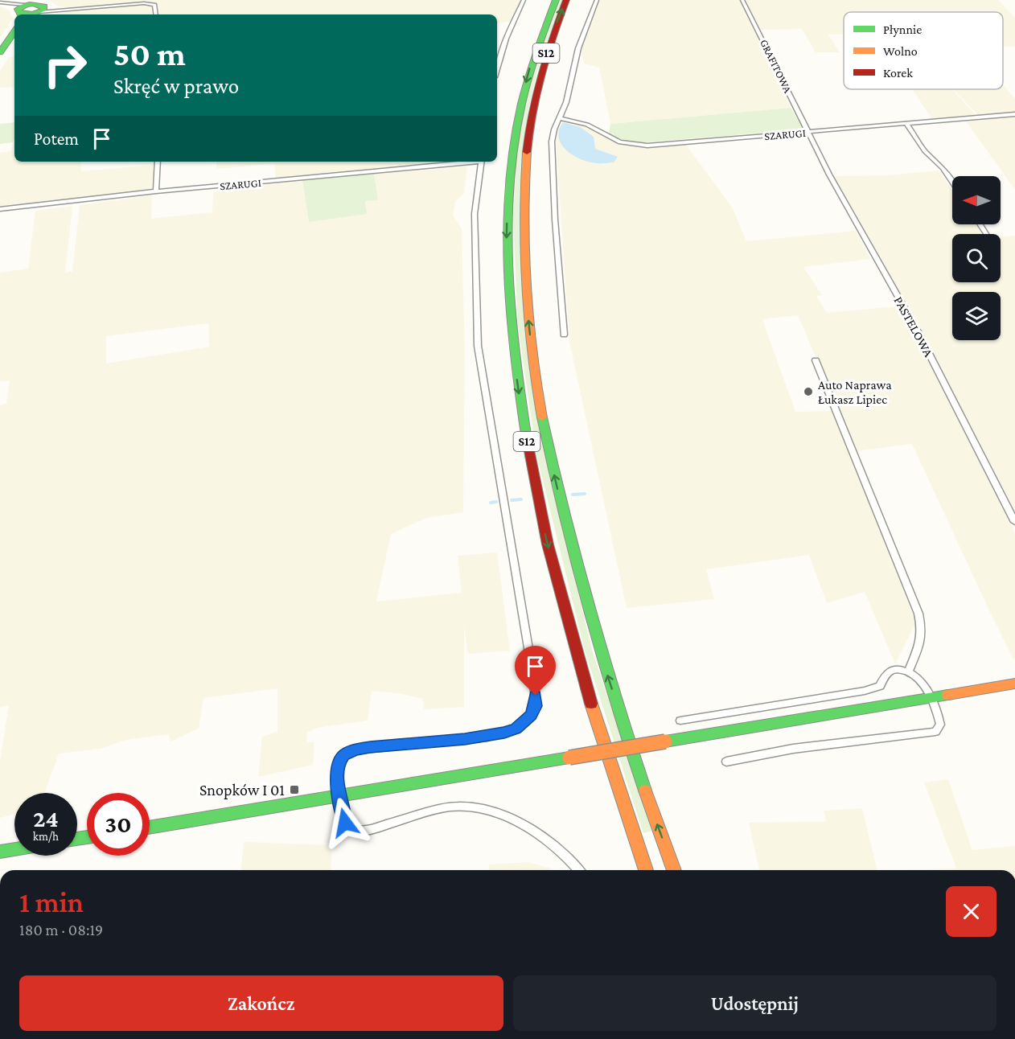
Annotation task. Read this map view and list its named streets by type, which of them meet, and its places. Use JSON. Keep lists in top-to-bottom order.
{
  "streets": {
    "main road": ["S12"],
    "street": ["GRAFITOWA", "SZARUGI", "PASTELOWA"]
  },
  "crossings": [
    ["GRAFITOWA", "SZARUGI"],
    ["GRAFITOWA", "PASTELOWA"],
    ["SZARUGI", "PASTELOWA"]
  ],
  "places": {
    "other": ["Auto Naprawa Łukasz Lipiec"],
    "transit": ["Snopków I 01"]
  },
  "legend": ["Płynnie", "Wolno", "Korek"],
  "north": "left",
  "page": {
    "turn": ["50 m", "Skręć w prawo"],
    "then": "Potem",
    "speed": "24 km/h",
    "limit": "30",
    "heading": ["1 min", "180 m · 08:19"],
    "buttons": ["Zakończ", "Udostępnij"]
  }
}
